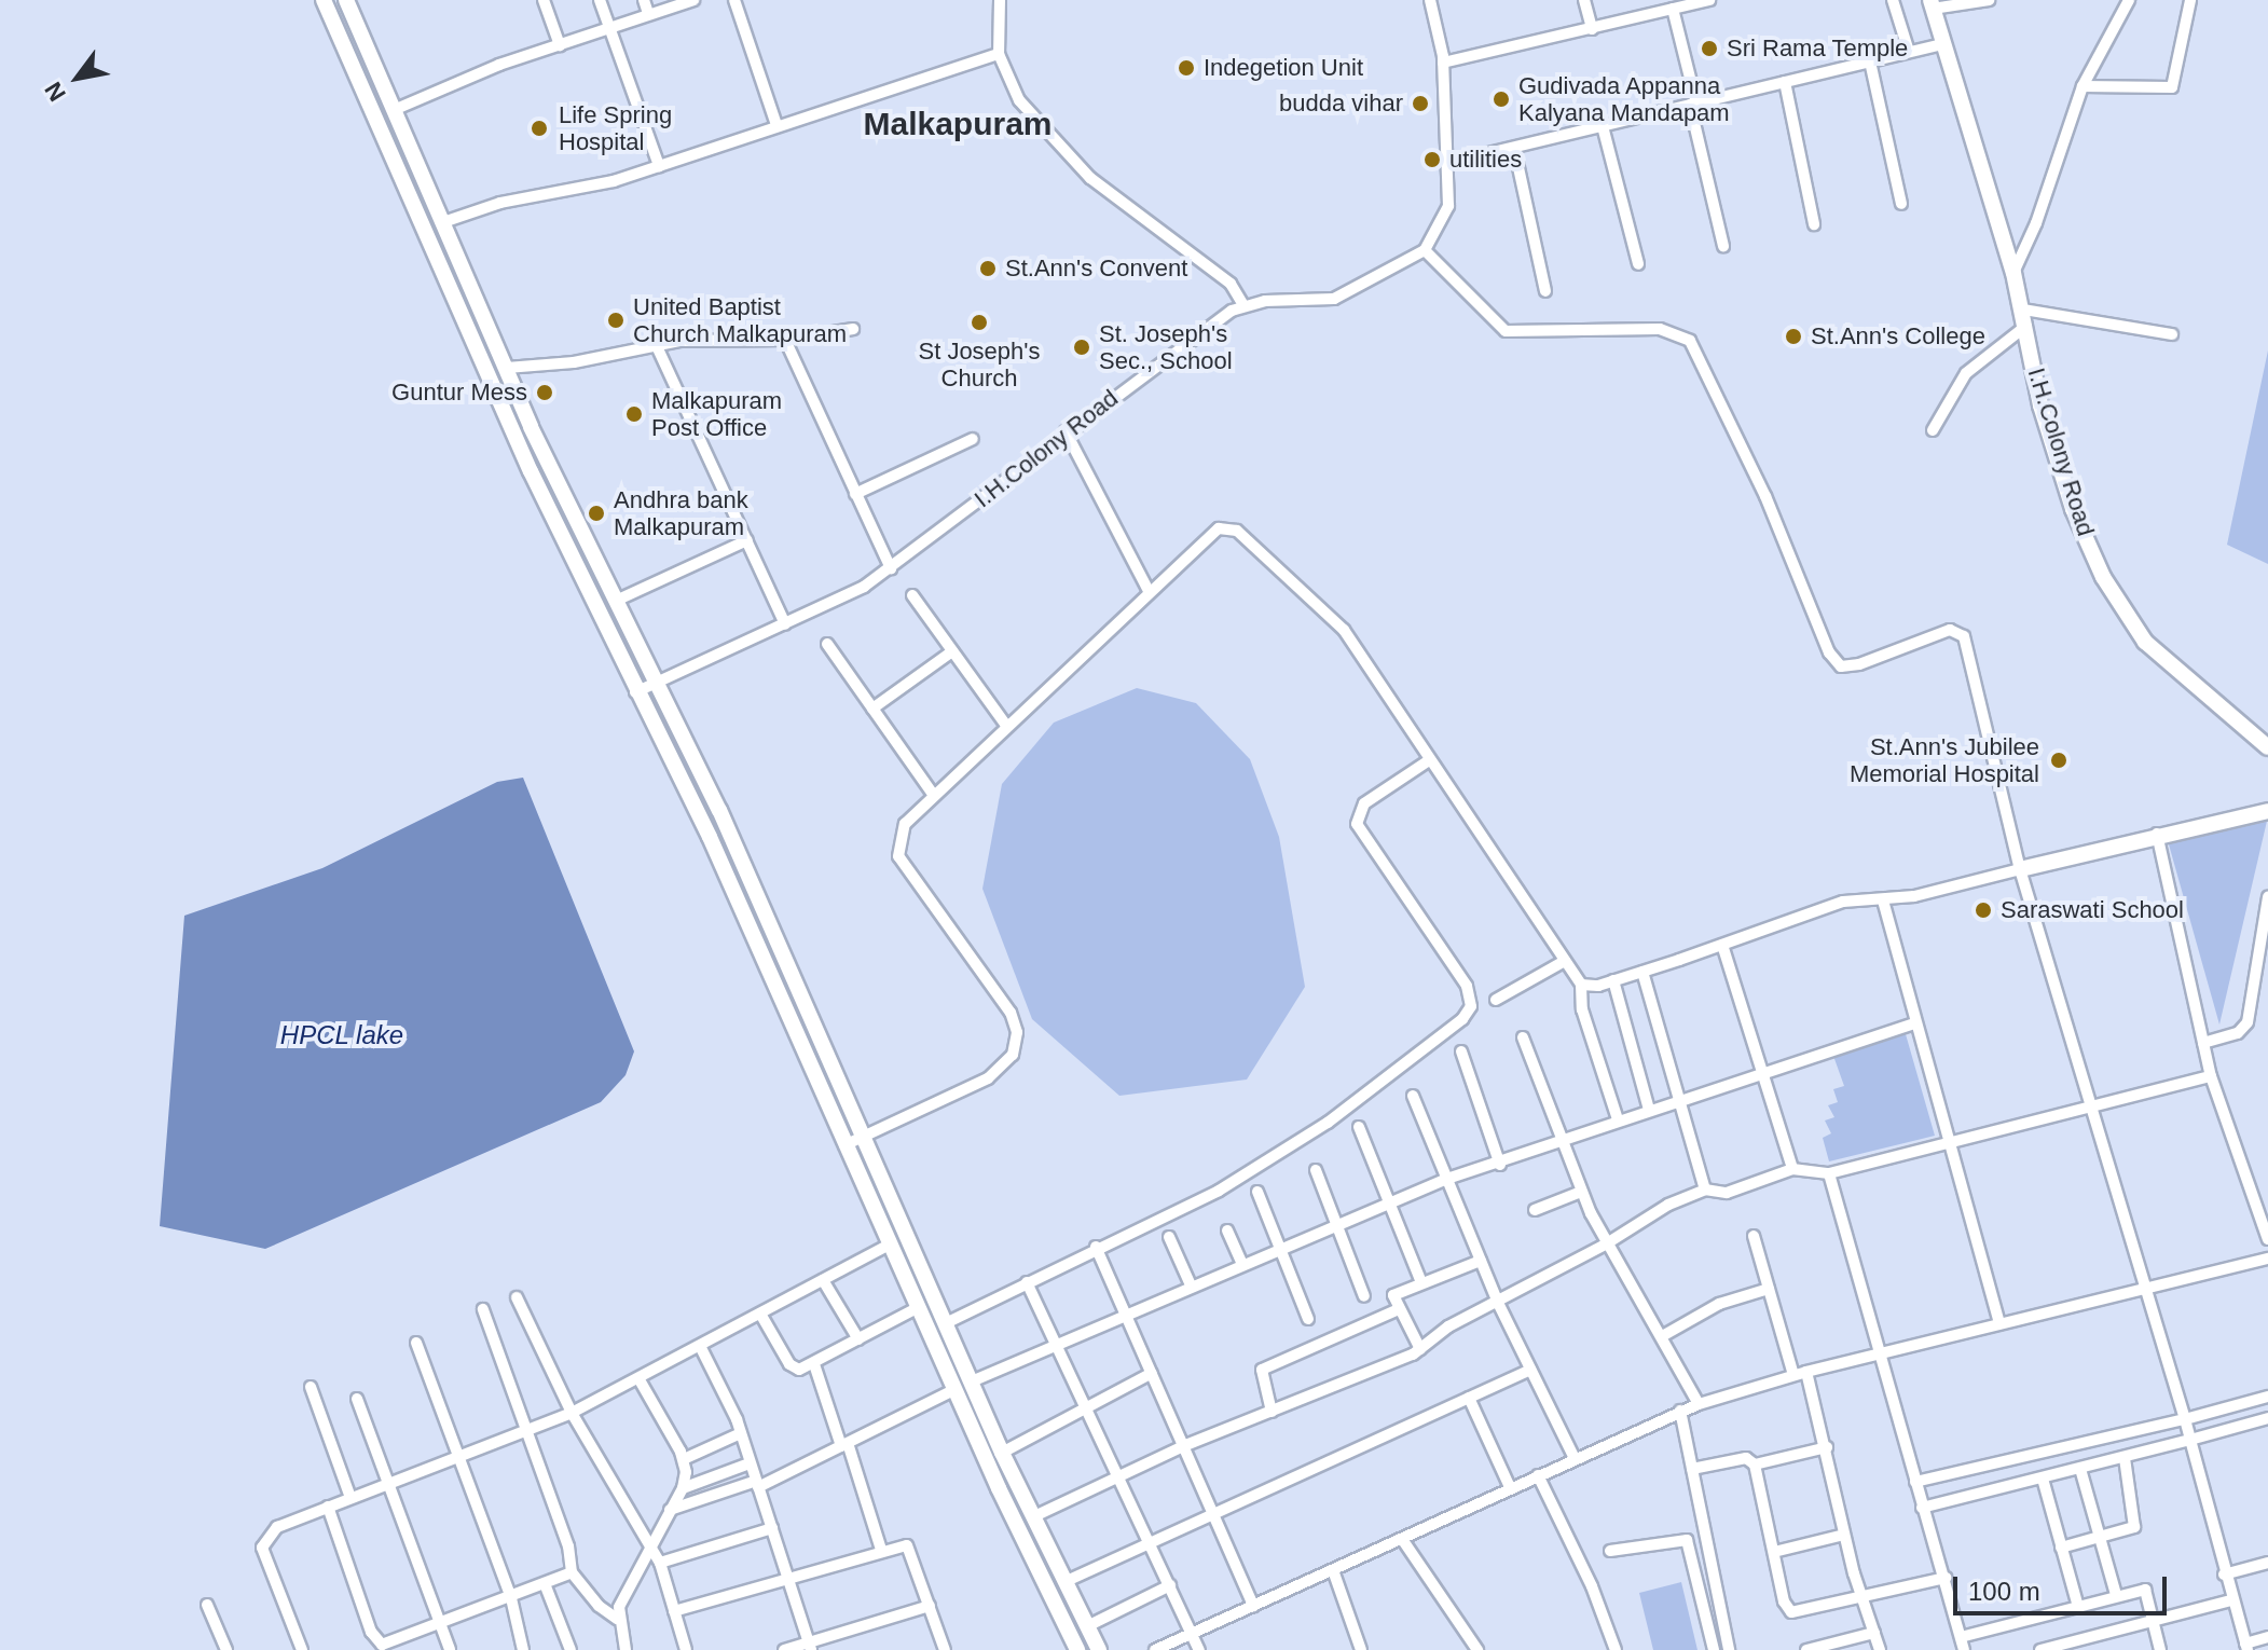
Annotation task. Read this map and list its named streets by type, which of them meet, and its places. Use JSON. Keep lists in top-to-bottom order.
{
  "streets": {
    "main road": ["I.H.Colony Road"]
  },
  "districts": ["Malkapuram"],
  "water": ["HPCL lake"],
  "places": [
    "Sri Rama Temple",
    "Indegetion Unit",
    "Gudivada Appanna Kalyana Mandapam",
    "budda vihar",
    "Life Spring Hospital",
    "utilities",
    "St.Ann's Convent",
    "United Baptist Church Malkapuram",
    "St Joseph's Church",
    "St.Ann's College",
    "St. Joseph's Sec., School",
    "Guntur Mess",
    "Malkapuram Post Office",
    "Andhra bank Malkapuram",
    "St.Ann's Jubilee Memorial Hospital",
    "Saraswati School"
  ],
  "scale_bar": "100 m",
  "north": "bottom left"
}
